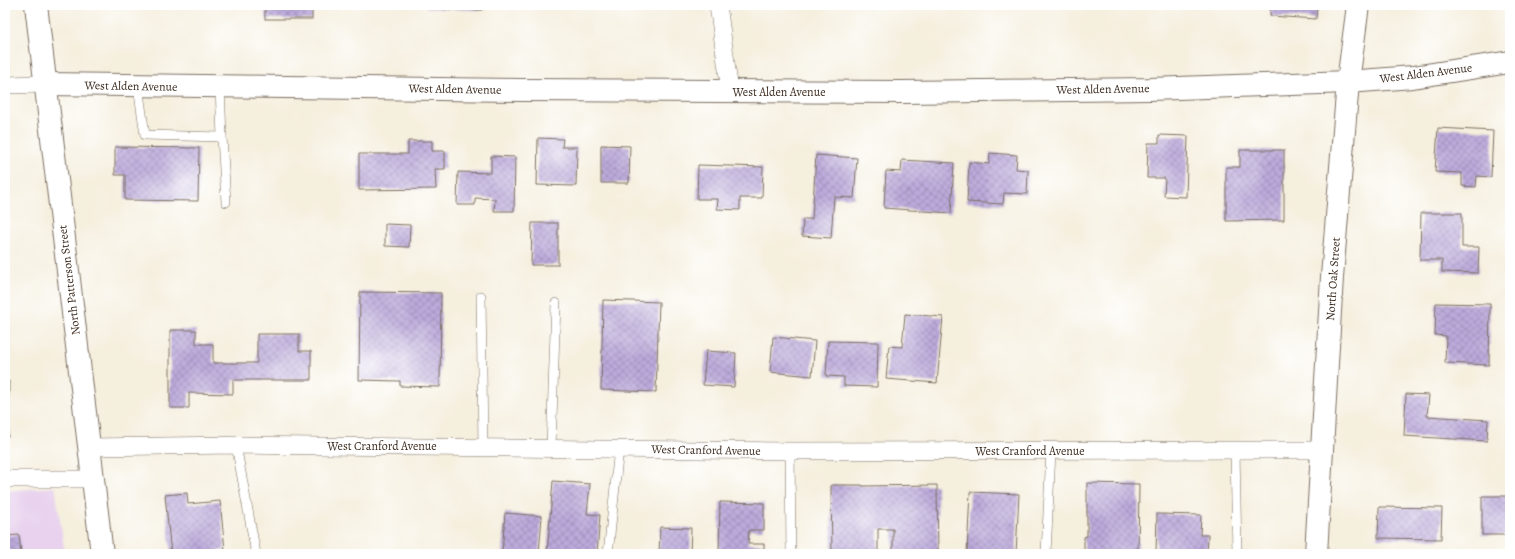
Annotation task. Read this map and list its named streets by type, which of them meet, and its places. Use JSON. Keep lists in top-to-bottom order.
{
  "streets": {
    "street": [
      "West Alden Avenue",
      "North Oak Street",
      "North Patterson Street",
      "West Cranford Avenue"
    ]
  },
  "crossings": [
    ["West Alden Avenue", "North Oak Street"],
    ["West Alden Avenue", "North Patterson Street"],
    ["North Oak Street", "West Cranford Avenue"],
    ["North Patterson Street", "West Cranford Avenue"]
  ]
}
